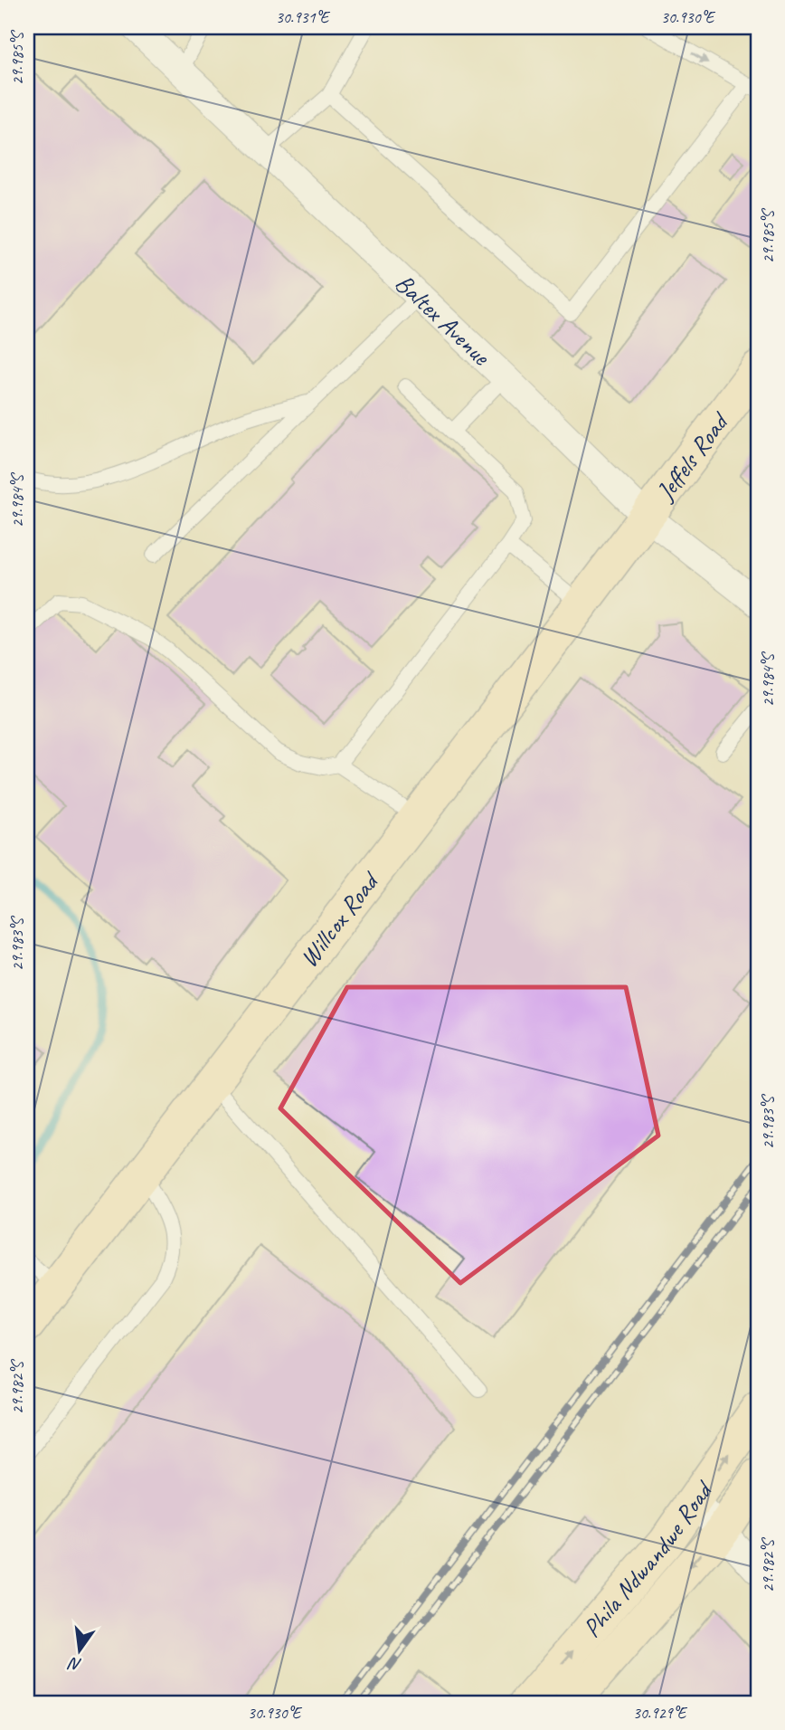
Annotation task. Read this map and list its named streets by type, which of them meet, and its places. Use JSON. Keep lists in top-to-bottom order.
{
  "streets": {
    "main road": ["Jeffels Road", "Willcox Road", "Phila Ndwandwe Road"],
    "street": ["Baltex Avenue"]
  },
  "crossings": [
    ["Baltex Avenue", "Jeffels Road"],
    ["Baltex Avenue", "Willcox Road"],
    ["Jeffels Road", "Willcox Road"]
  ],
  "north": "bottom",
  "coordinates": [
    "30.931°E",
    "30.930°E",
    "29.985°S",
    "29.984°S",
    "29.983°S",
    "29.982°S",
    "30.929°E"
  ]
}
